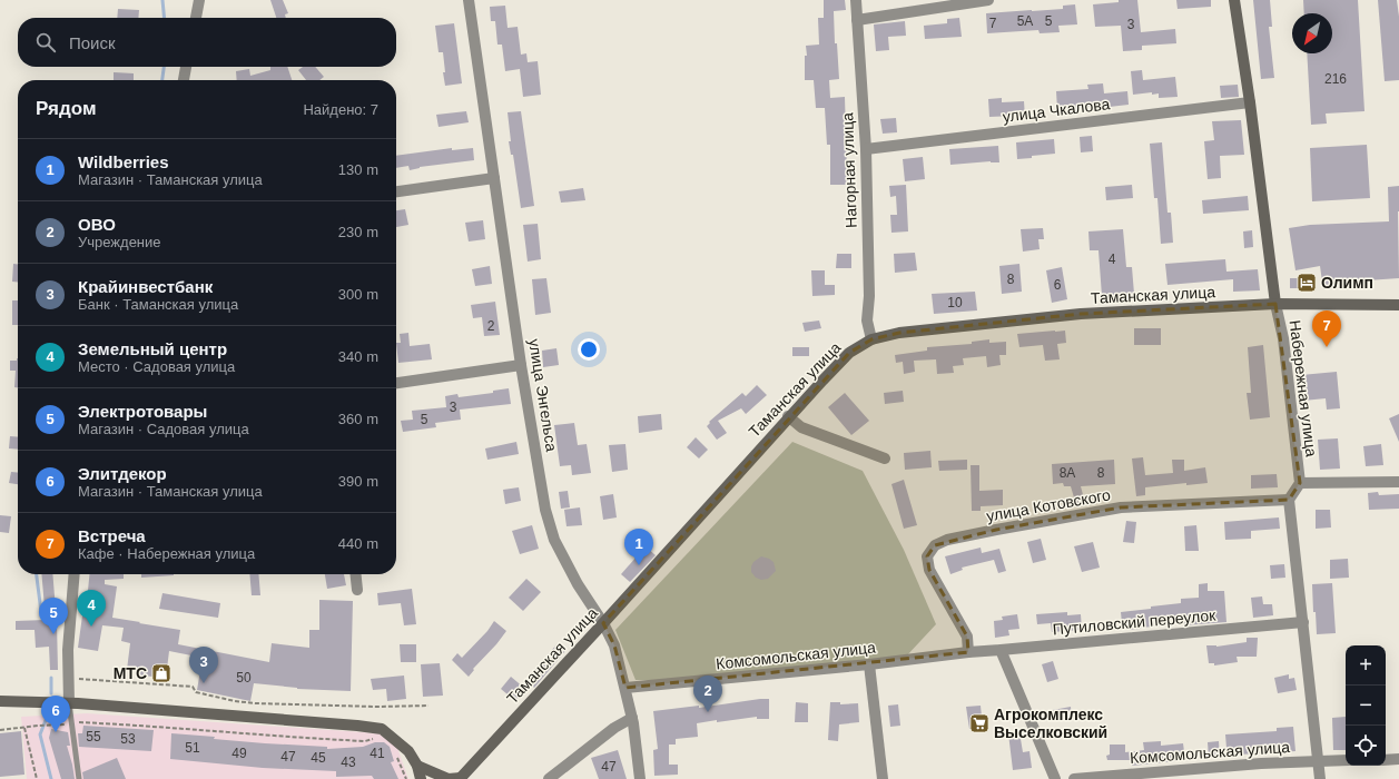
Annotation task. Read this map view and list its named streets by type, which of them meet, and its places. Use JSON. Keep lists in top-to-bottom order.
{
  "streets": {
    "street": [
      "улица Чкалова",
      "Нагорная улица",
      "Таманская улица",
      "Набережная улица",
      "улица Энгельса",
      "улица Котовского",
      "Путиловский переулок",
      "Комсомольская улица"
    ]
  },
  "crossings": [
    ["улица Чкалова", "Нагорная улица"],
    ["улица Чкалова", "Набережная улица"],
    ["Нагорная улица", "Таманская улица"],
    ["Таманская улица", "Набережная улица"],
    ["Таманская улица", "улица Энгельса"],
    ["улица Энгельса", "Комсомольская улица"],
    ["улица Котовского", "Путиловский переулок"],
    ["улица Котовского", "Комсомольская улица"],
    ["Путиловский переулок", "Комсомольская улица"]
  ],
  "places": {
    "hotel": ["Олимп"],
    "shop": ["МТС"],
    "supermarket": ["Агрокомплекс Выселковский"]
  },
  "house_numbers": [
    "5А",
    "5",
    "7",
    "3",
    "216",
    "4",
    "8",
    "6",
    "10",
    "2",
    "3",
    "5",
    "8А",
    "8",
    "50",
    "55",
    "53",
    "51",
    "49",
    "41",
    "47",
    "45",
    "43",
    "47"
  ],
  "north": "bottom left",
  "page": {
    "search": "Поиск",
    "heading": ["Рядом", "Найдено: 7"],
    "list": [
      {
        "mark": "1",
        "name": "Wildberries",
        "note": "Магазин · Таманская улица",
        "value": "130 m"
      },
      {
        "mark": "2",
        "name": "ОВО",
        "note": "Учреждение",
        "value": "230 m"
      },
      {
        "mark": "3",
        "name": "Крайинвестбанк",
        "note": "Банк · Таманская улица",
        "value": "300 m"
      },
      {
        "mark": "4",
        "name": "Земельный центр",
        "note": "Место · Садовая улица",
        "value": "340 m"
      },
      {
        "mark": "5",
        "name": "Электротовары",
        "note": "Магазин · Садовая улица",
        "value": "360 m"
      },
      {
        "mark": "6",
        "name": "Элитдекор",
        "note": "Магазин · Таманская улица",
        "value": "390 m"
      },
      {
        "mark": "7",
        "name": "Встреча",
        "note": "Кафе · Набережная улица",
        "value": "440 m"
      }
    ],
    "pins": [
      "7",
      "1",
      "4",
      "5",
      "3",
      "2",
      "6"
    ],
    "map_buttons": ["+", "−"]
  }
}
